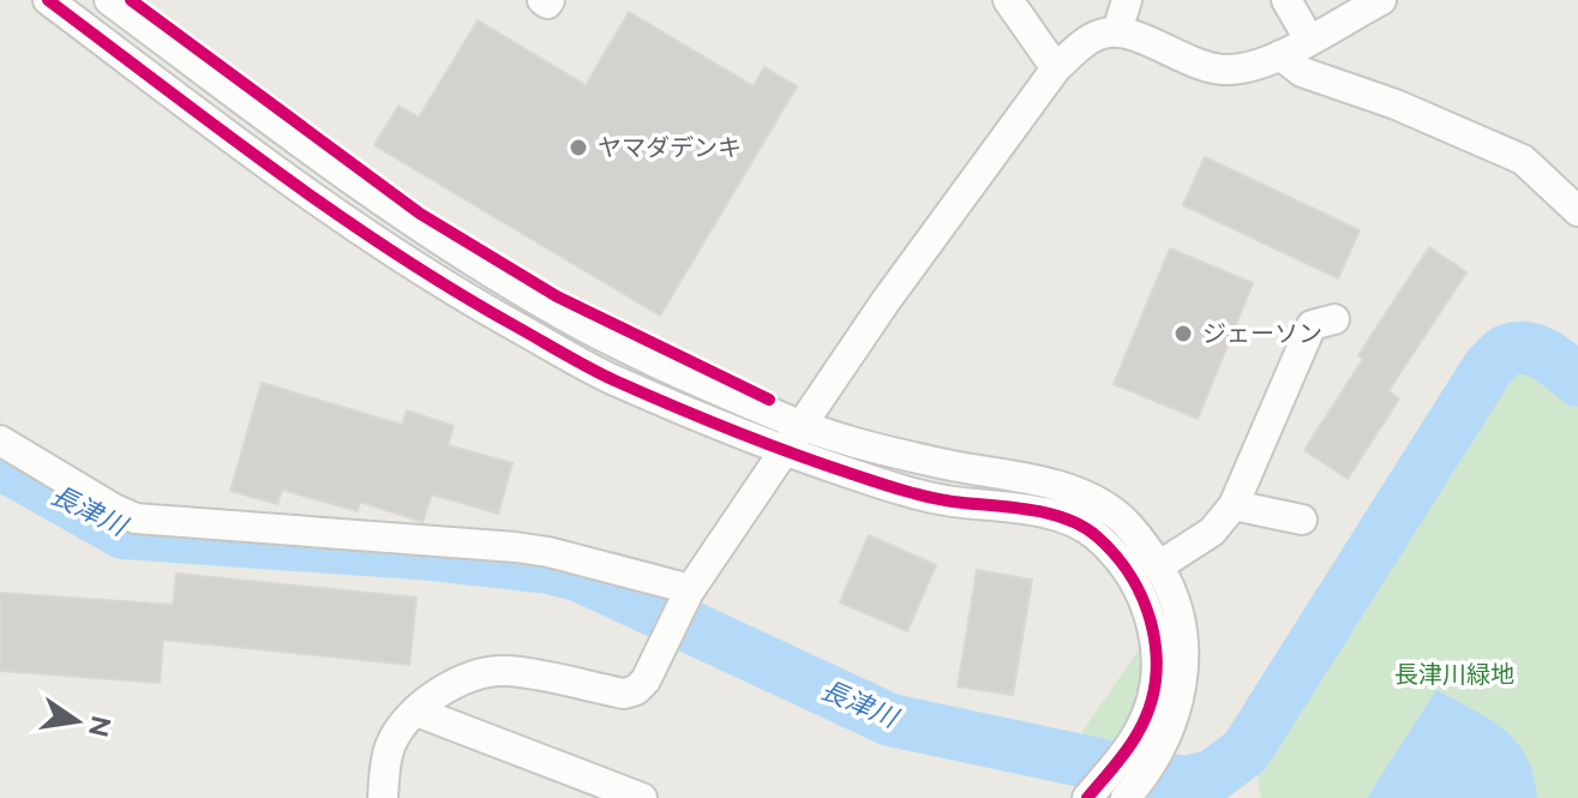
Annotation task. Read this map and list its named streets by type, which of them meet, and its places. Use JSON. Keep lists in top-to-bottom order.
{
  "water": ["長津川"],
  "parks": ["長津川緑地"],
  "places": ["ヤマダデンキ", "ジェーソン"],
  "north": "right"
}
